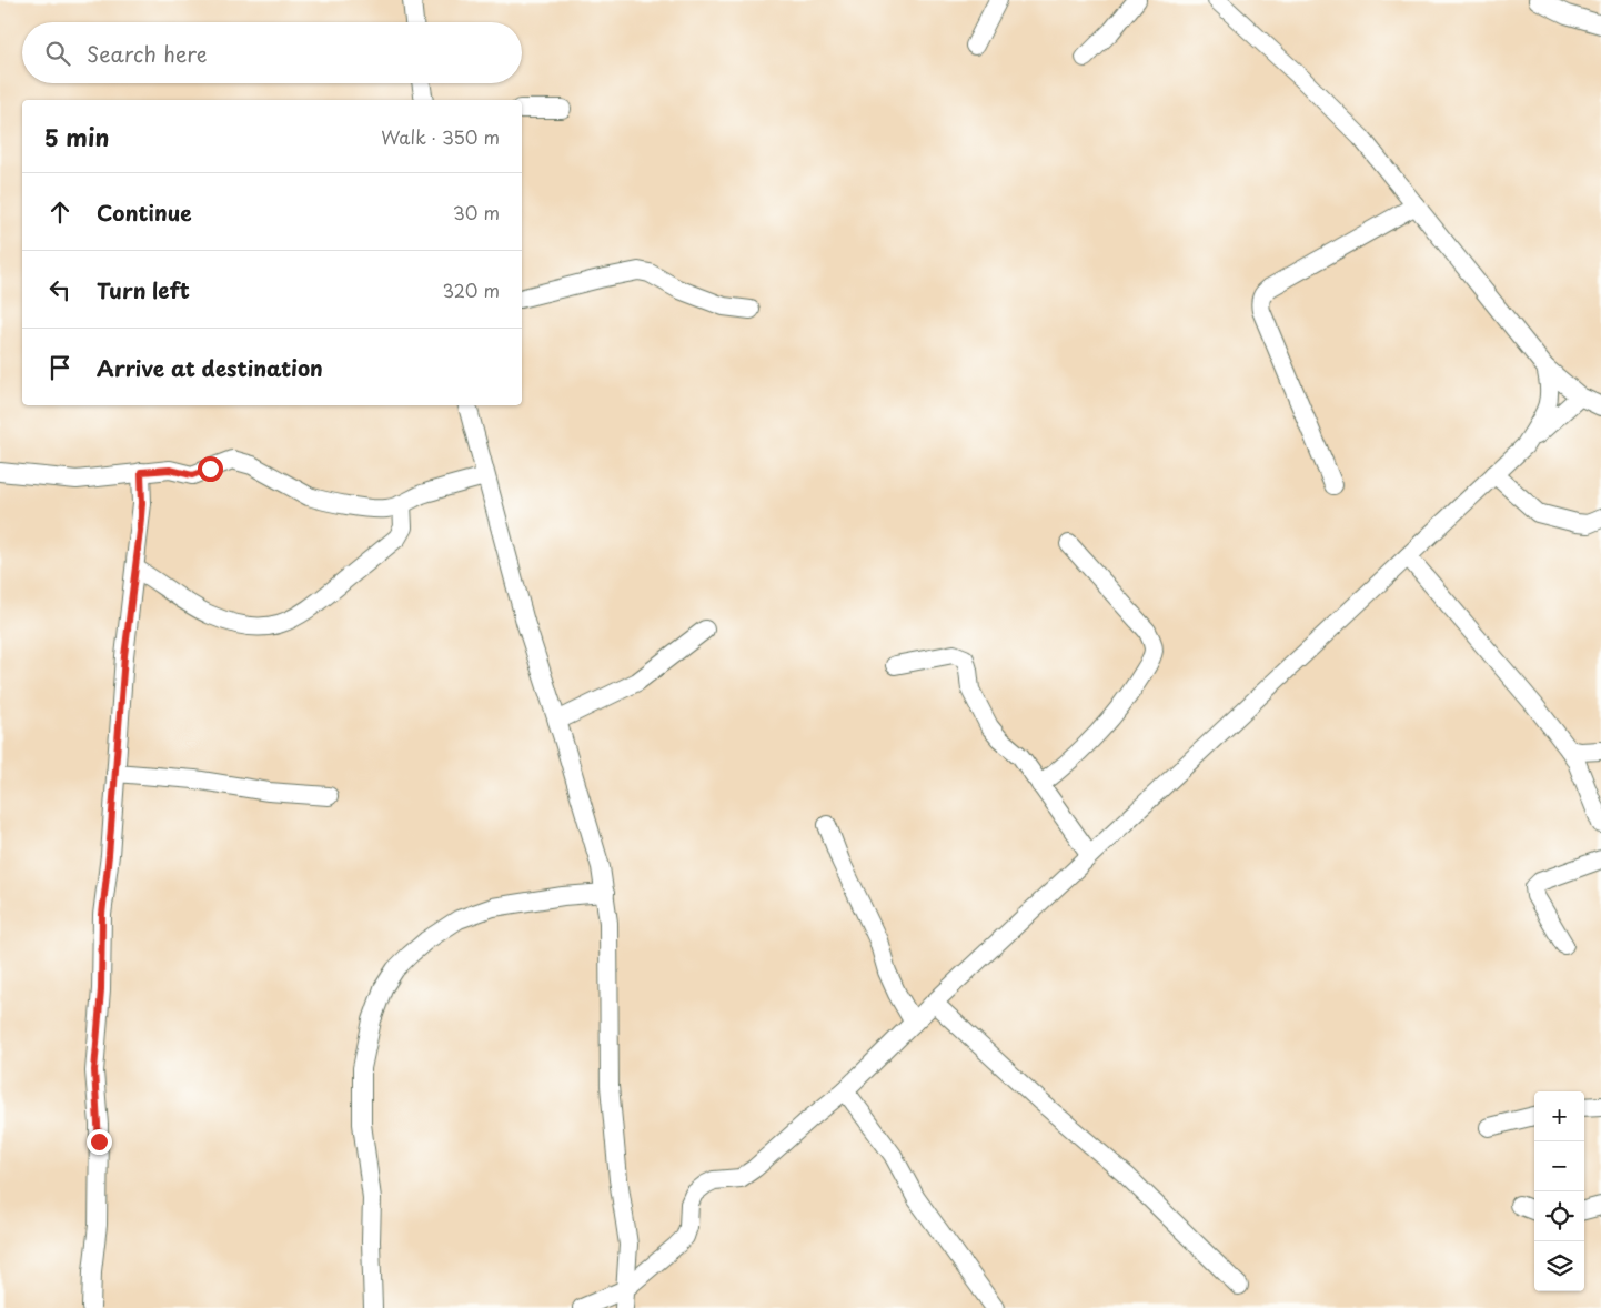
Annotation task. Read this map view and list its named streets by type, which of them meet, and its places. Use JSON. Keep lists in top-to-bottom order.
{
  "page": {
    "search": "Search here",
    "heading": ["5 min", "Walk · 350 m"],
    "list": [
      ["Continue", "30 m"],
      ["Turn left", "320 m"],
      "Arrive at destination"
    ],
    "map_buttons": ["+", "−"]
  }
}
